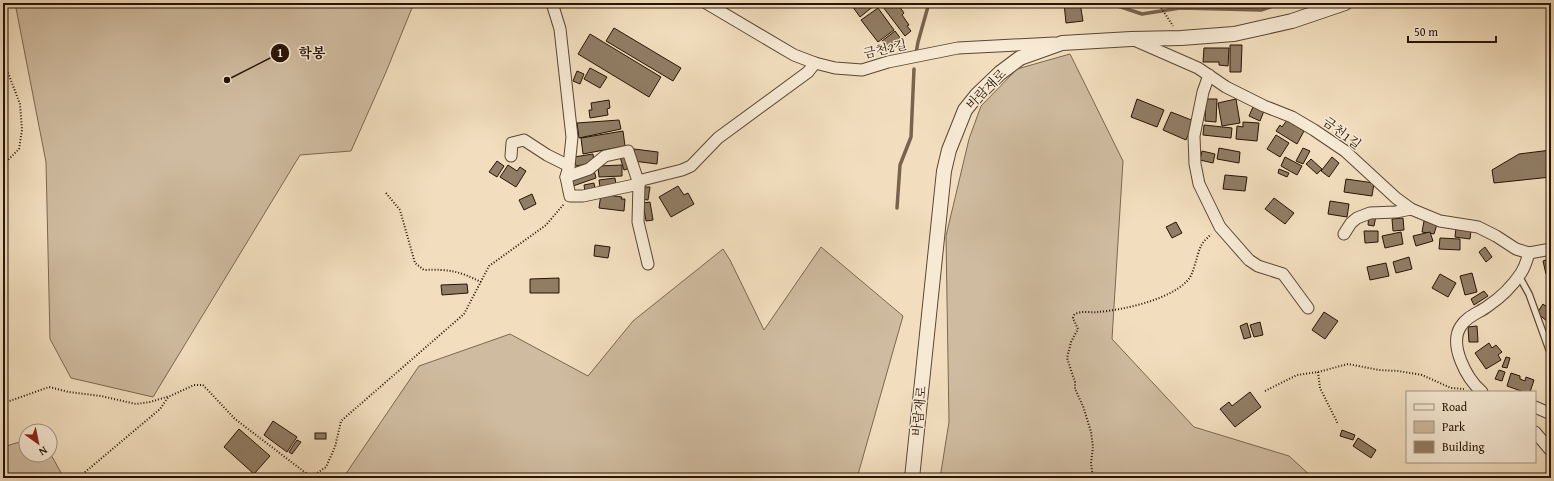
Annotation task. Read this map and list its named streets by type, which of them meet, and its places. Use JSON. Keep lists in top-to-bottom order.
{
  "streets": {
    "street": ["금천2길", "바람재로", "금천1길"]
  },
  "crossings": [
    ["금천2길", "바람재로"],
    ["바람재로", "금천1길"]
  ],
  "places": ["학봉"],
  "legend": ["Road", "Park", "Building"],
  "scale_bar": "50 m",
  "north": "bottom right"
}
